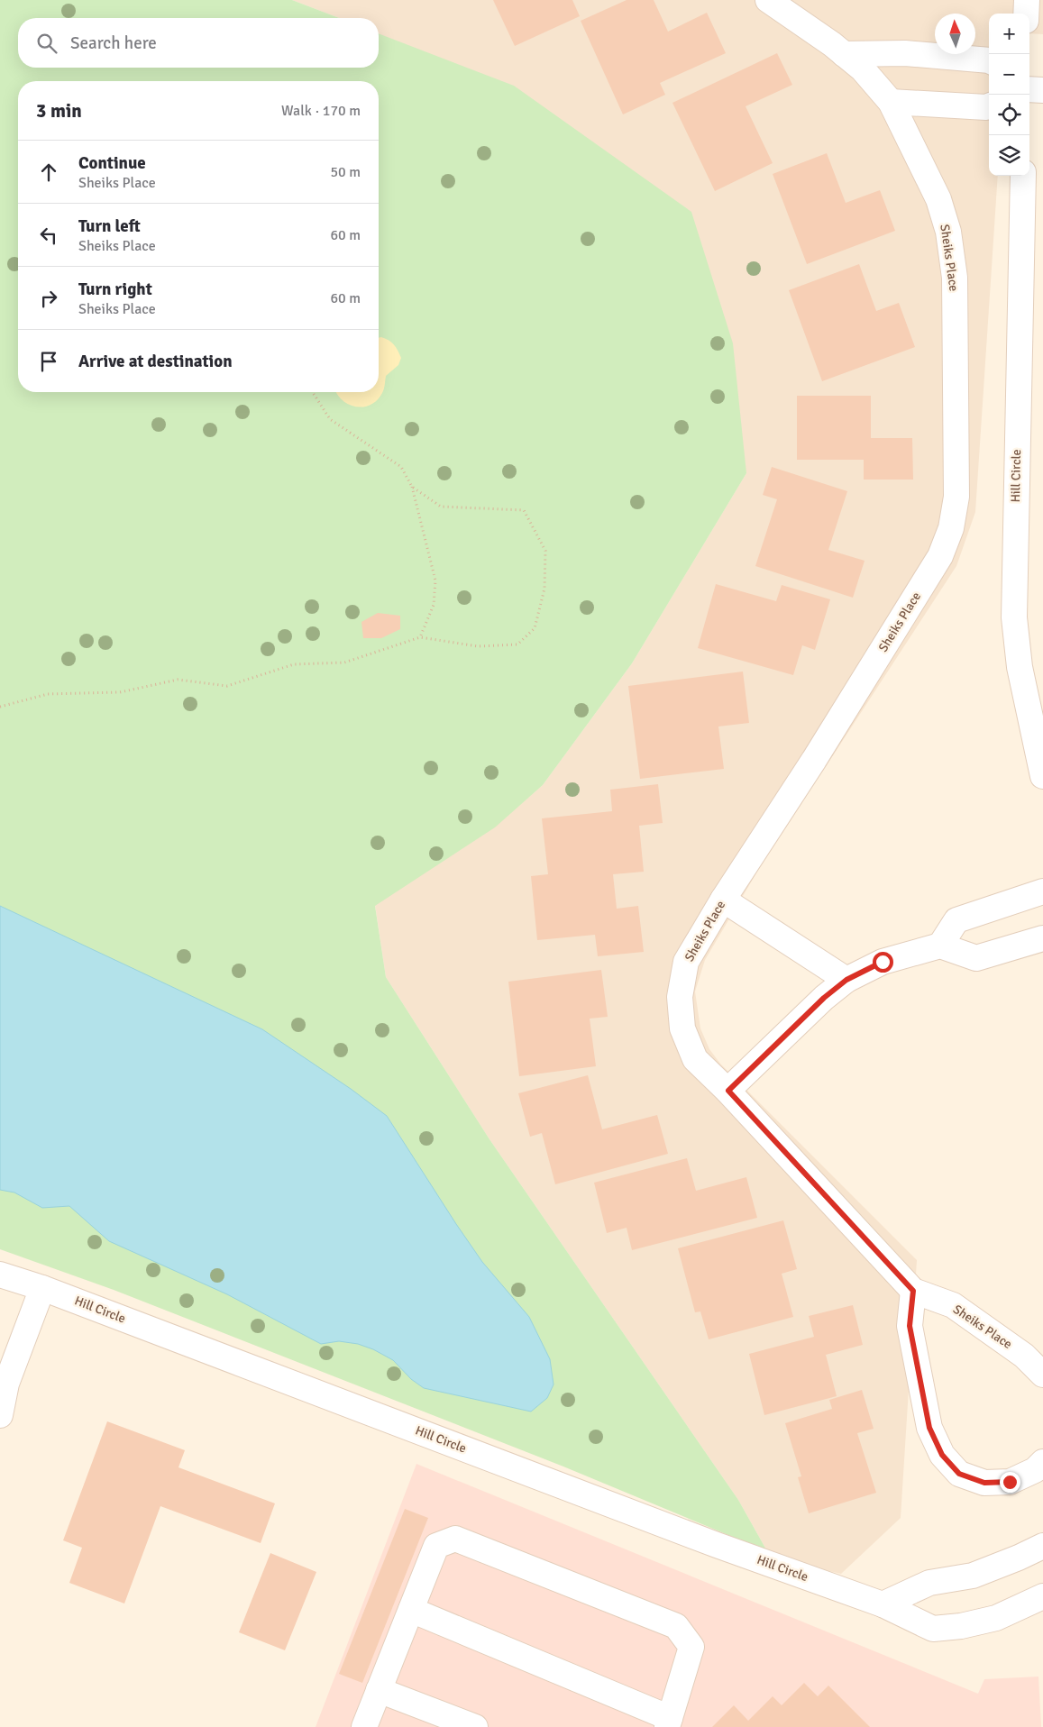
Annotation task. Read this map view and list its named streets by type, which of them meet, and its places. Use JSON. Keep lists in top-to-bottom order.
{
  "streets": {
    "street": ["Sheiks Place", "Hill Circle"]
  },
  "north": "top",
  "page": {
    "map_buttons": ["+", "−"],
    "search": "Search here",
    "heading": ["3 min", "Walk · 170 m"],
    "list": [
      ["Continue", "Sheiks Place", "50 m"],
      ["Turn left", "Sheiks Place", "60 m"],
      ["Turn right", "Sheiks Place", "60 m"],
      "Arrive at destination"
    ]
  }
}
